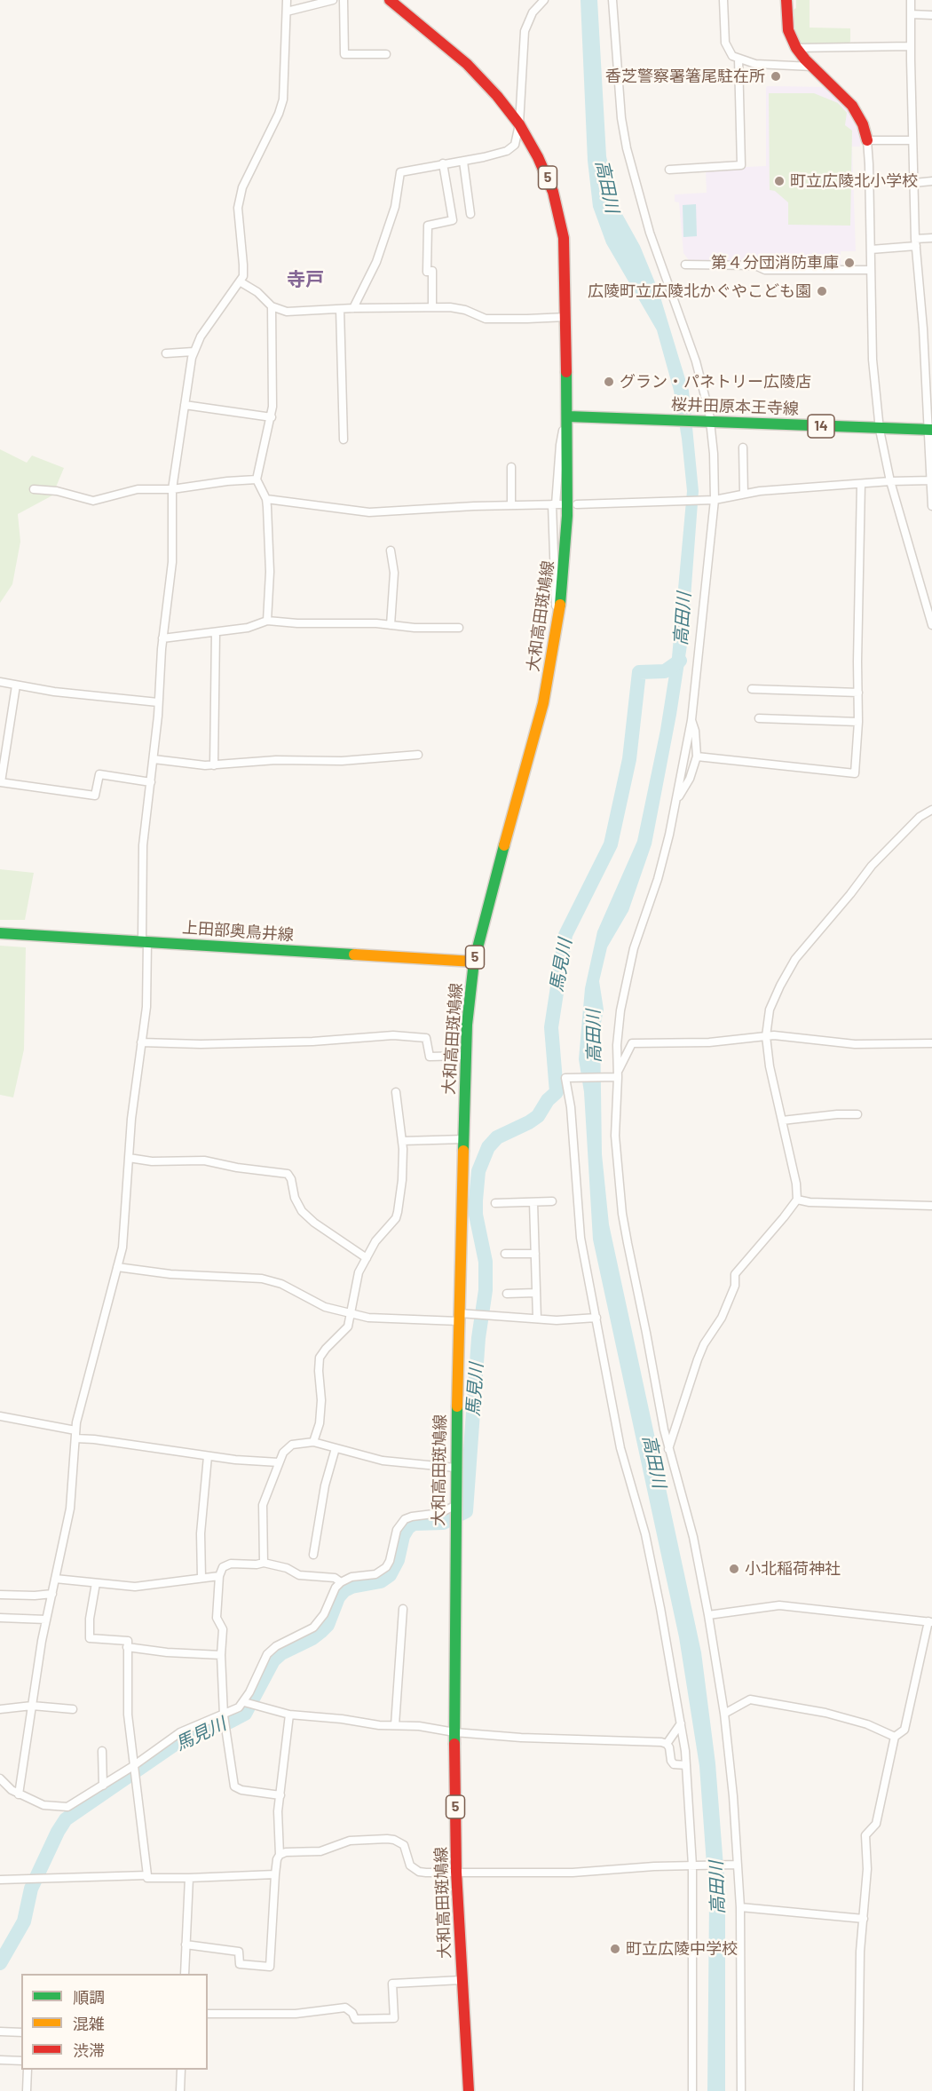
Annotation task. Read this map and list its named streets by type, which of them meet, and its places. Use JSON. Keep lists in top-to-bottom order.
{
  "streets": {
    "main road": [
      "5",
      "桜井田原本王寺線",
      "14",
      "大和高田斑鳩線",
      "上田部奥鳥井線"
    ]
  },
  "crossings": [
    ["桜井田原本王寺線", "大和高田斑鳩線"],
    ["大和高田斑鳩線", "上田部奥鳥井線"]
  ],
  "districts": ["寺戸"],
  "water": ["高田川", "馬見川"],
  "places": [
    "香芝警察署箸尾駐在所",
    "町立広陵北小学校",
    "第４分団消防車庫",
    "広陵町立広陵北かぐやこども園",
    "グラン・パネトリー広陵店",
    "小北稲荷神社",
    "町立広陵中学校"
  ],
  "legend": ["順調", "混雑", "渋滞"]
}
